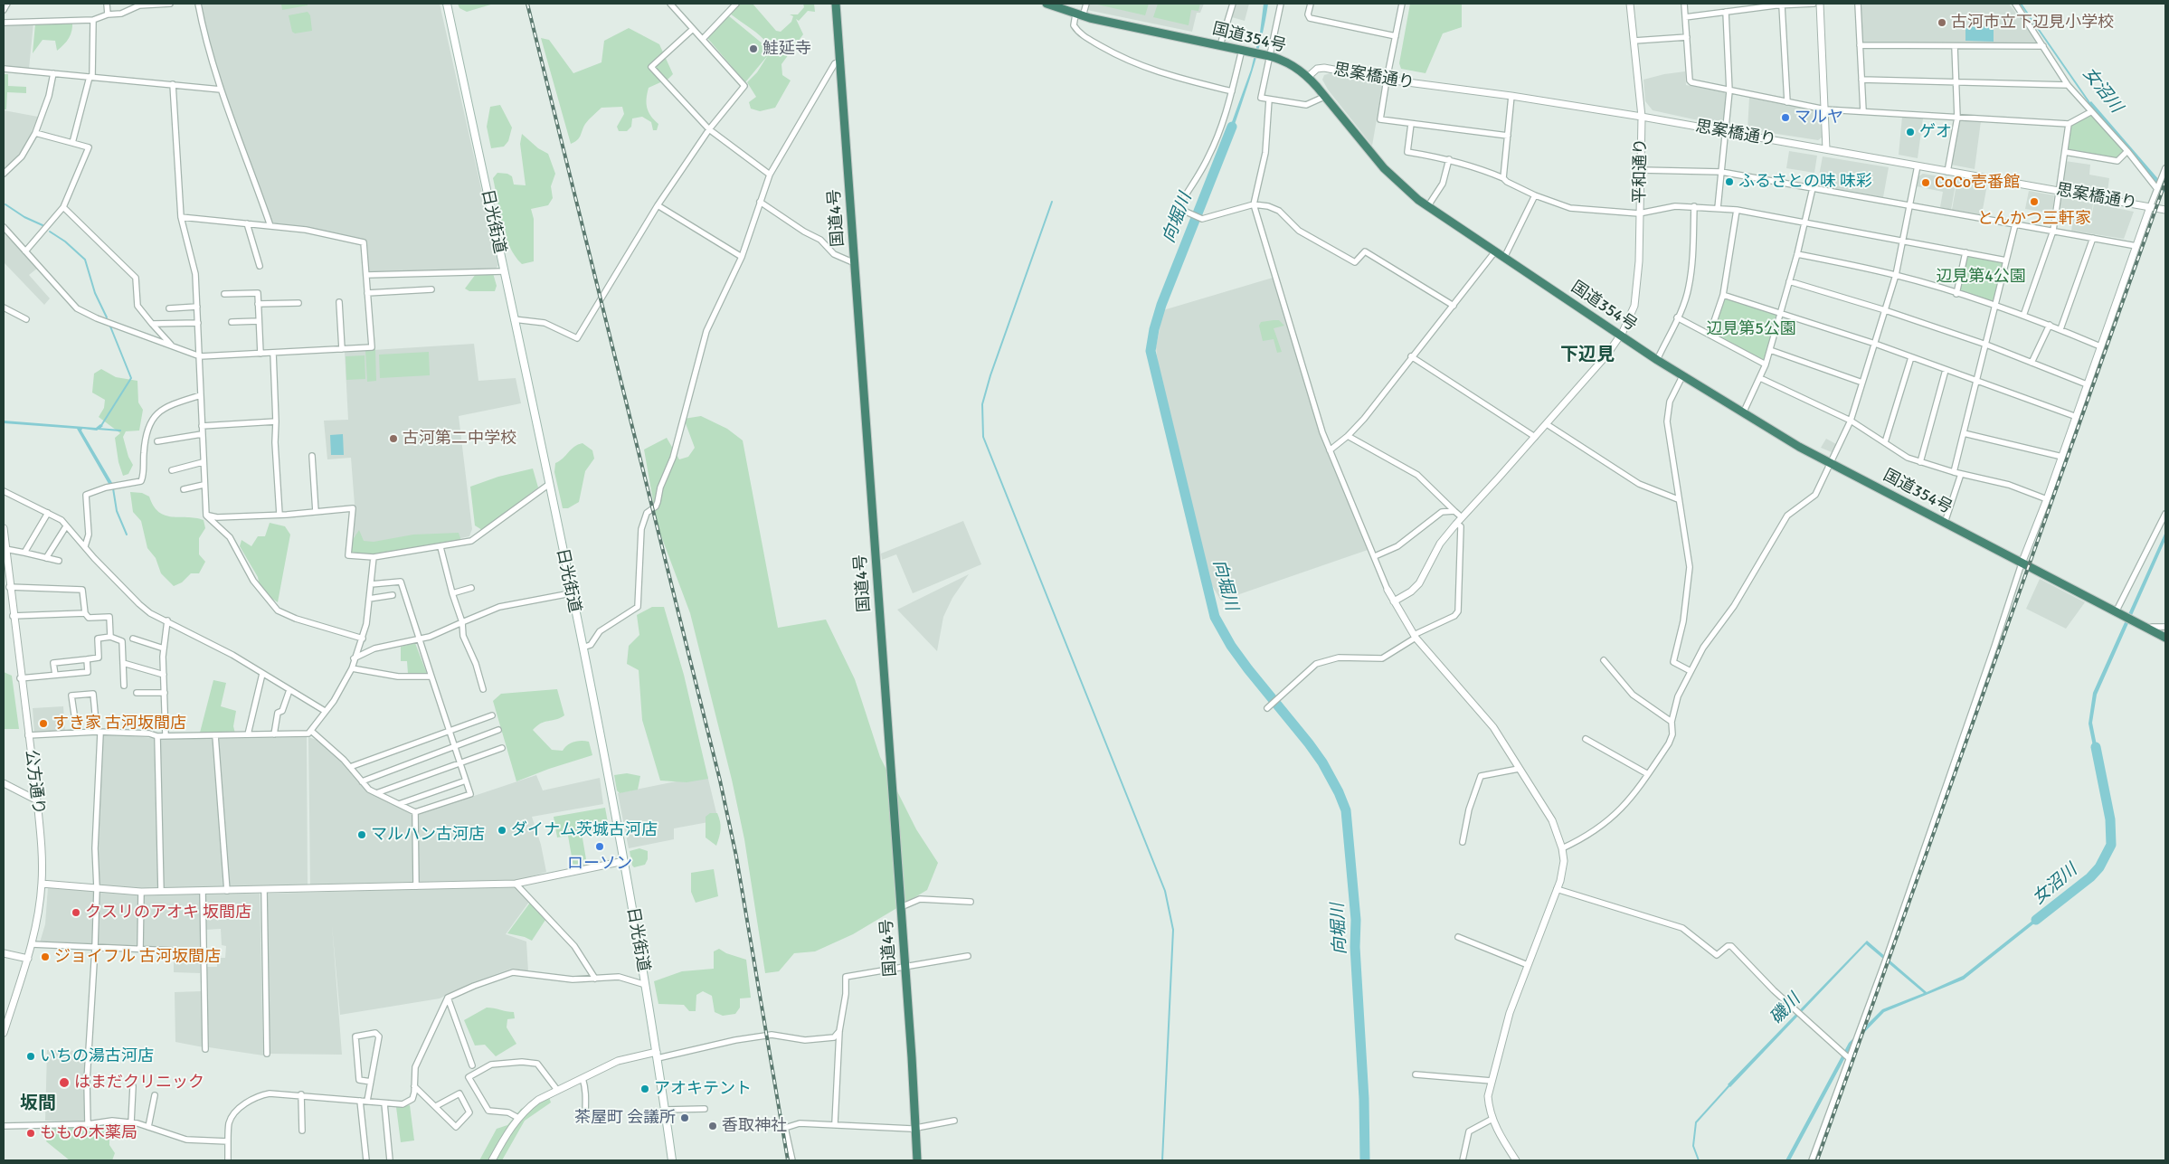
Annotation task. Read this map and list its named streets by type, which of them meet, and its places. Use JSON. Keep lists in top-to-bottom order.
{
  "streets": {
    "highway": ["国道354号", "国道4号"],
    "main road": ["日光街道"],
    "street": ["思案橋通り", "平和通り", "公方通り"]
  },
  "crossings": [
    ["国道354号", "思案橋通り"],
    ["国道354号", "平和通り"],
    ["思案橋通り", "平和通り"]
  ],
  "districts": ["下辺見", "坂間"],
  "water": ["女沼川", "向堀川", "磯川"],
  "parks": ["辺見第4公園", "辺見第5公園"],
  "places": [
    "古河市立下辺見小学校",
    "鮭延寺",
    "マルヤ",
    "ゲオ",
    "ふるさとの味 味彩",
    "CoCo壱番館",
    "とんかつ三軒家",
    "古河第二中学校",
    "すき家 古河坂間店",
    "ダイナム茨城古河店",
    "マルハン古河店",
    "ローソン",
    "クスリのアオキ 坂間店",
    "ジョイフル 古河坂間店",
    "いちの湯古河店",
    "はまだクリニック",
    "アオキテント",
    "茶屋町 会議所",
    "香取神社",
    "ももの木薬局"
  ]
}
